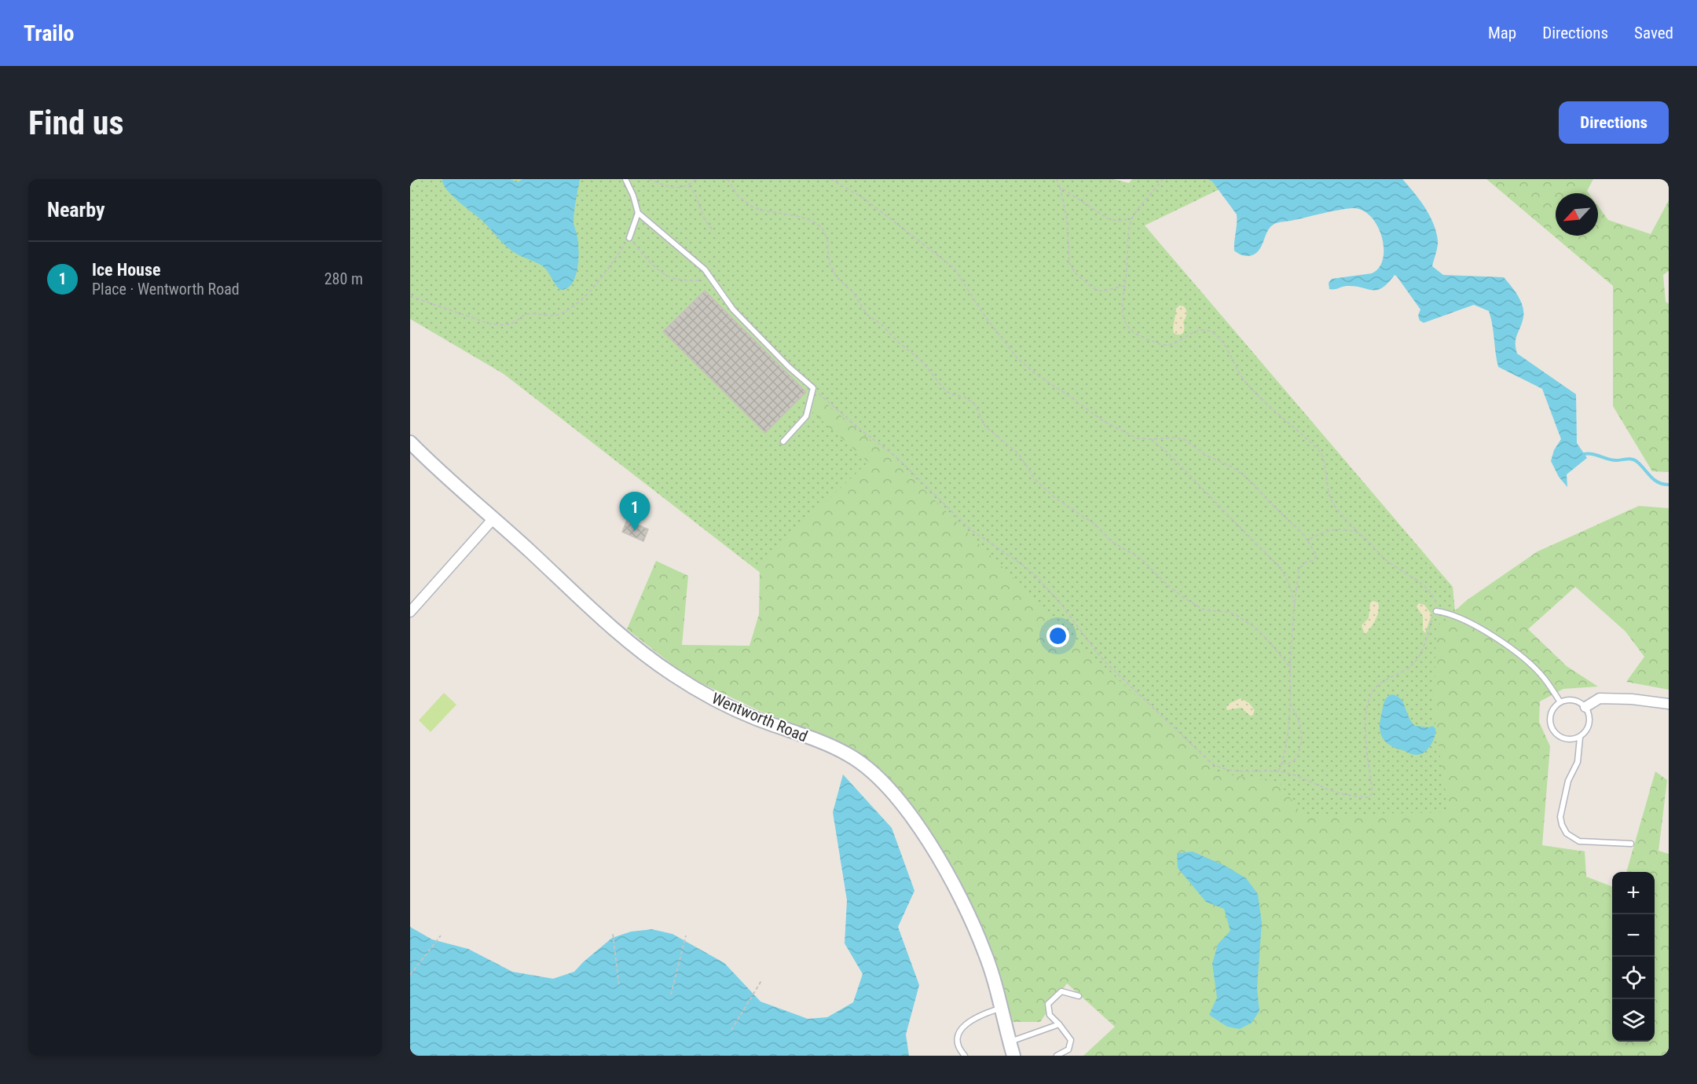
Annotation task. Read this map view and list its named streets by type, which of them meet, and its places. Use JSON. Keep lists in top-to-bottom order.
{
  "streets": {
    "main road": ["Wentworth Road"]
  },
  "north": "bottom left",
  "page": {
    "header": "Trailo",
    "nav": ["Map", "Directions", "Saved"],
    "buttons": "Directions",
    "title": "Find us",
    "heading": "Nearby",
    "list": [
      {
        "mark": "1",
        "name": "Ice House",
        "note": "Place · Wentworth Road",
        "value": "280 m"
      }
    ],
    "pins": "1",
    "map_buttons": ["+", "−"]
  }
}
